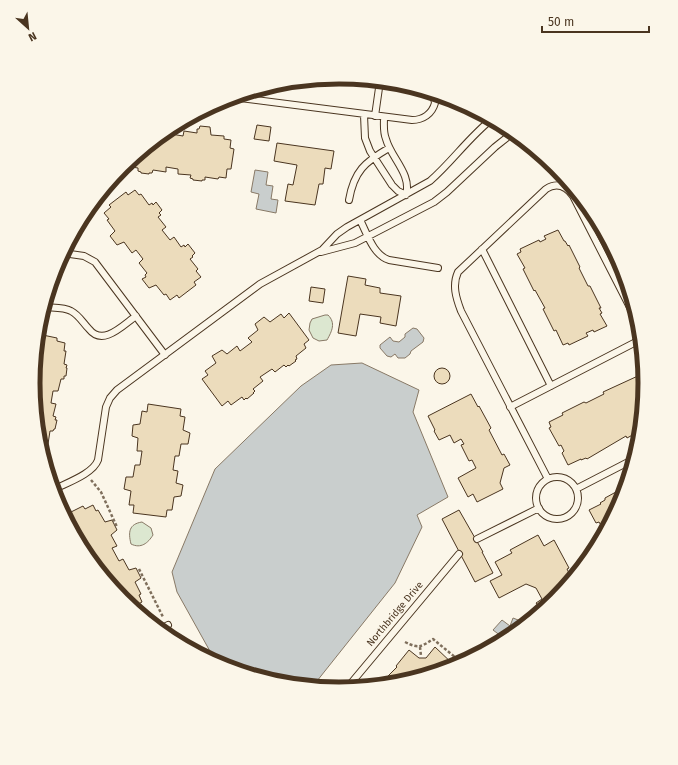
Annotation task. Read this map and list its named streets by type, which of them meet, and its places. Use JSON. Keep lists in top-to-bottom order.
{
  "streets": {
    "lane": ["Northbridge Drive"]
  },
  "scale_bar": "50 m",
  "north": "bottom right"
}
